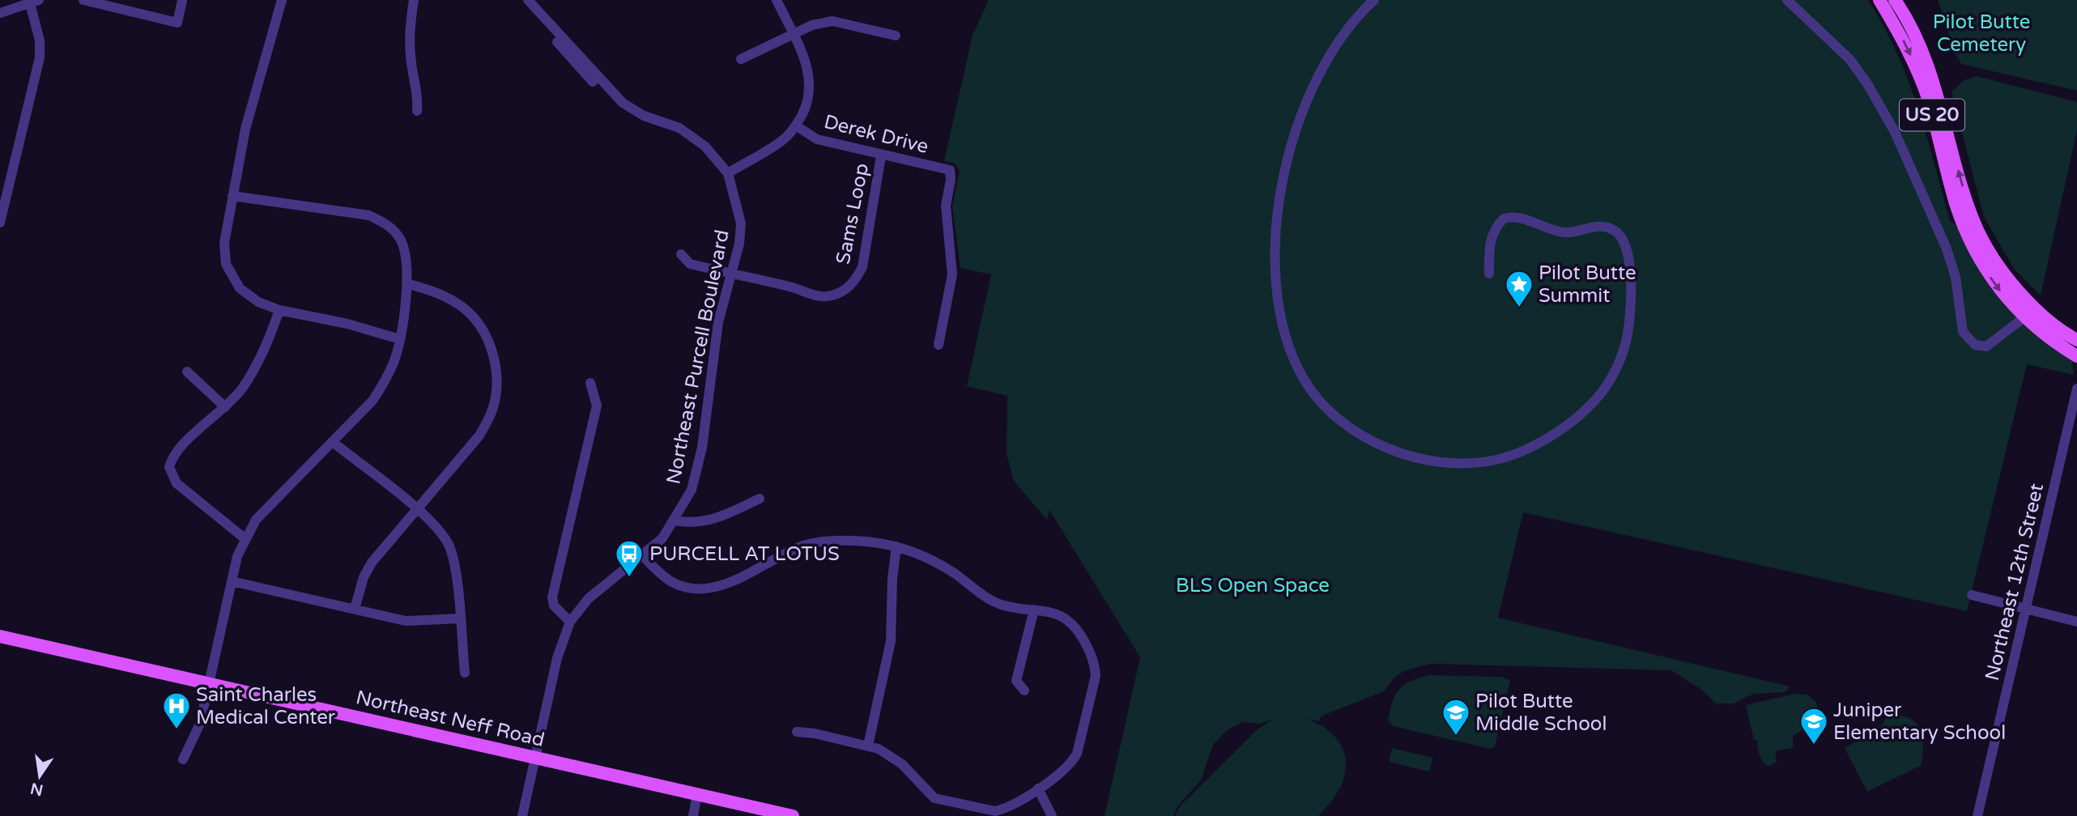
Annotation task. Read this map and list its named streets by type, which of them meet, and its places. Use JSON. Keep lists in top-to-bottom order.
{
  "streets": {
    "main road": ["US 20", "Northeast Neff Road"],
    "street": [
      "Derek Drive",
      "Sams Loop",
      "Northeast Purcell Boulevard",
      "Northeast 12th Street"
    ]
  },
  "crossings": [
    ["Derek Drive", "Sams Loop"],
    ["Sams Loop", "Northeast Purcell Boulevard"],
    ["Northeast Purcell Boulevard", "Northeast Neff Road"]
  ],
  "parks": ["Pilot Butte Cemetery", "BLS Open Space"],
  "places": {
    "place": ["Pilot Butte Summit"],
    "bus stop": ["PURCELL AT LOTUS"],
    "hospital": ["Saint Charles Medical Center"],
    "school or university": ["Pilot Butte Middle School", "Juniper Elementary School"]
  },
  "north": "bottom"
}
